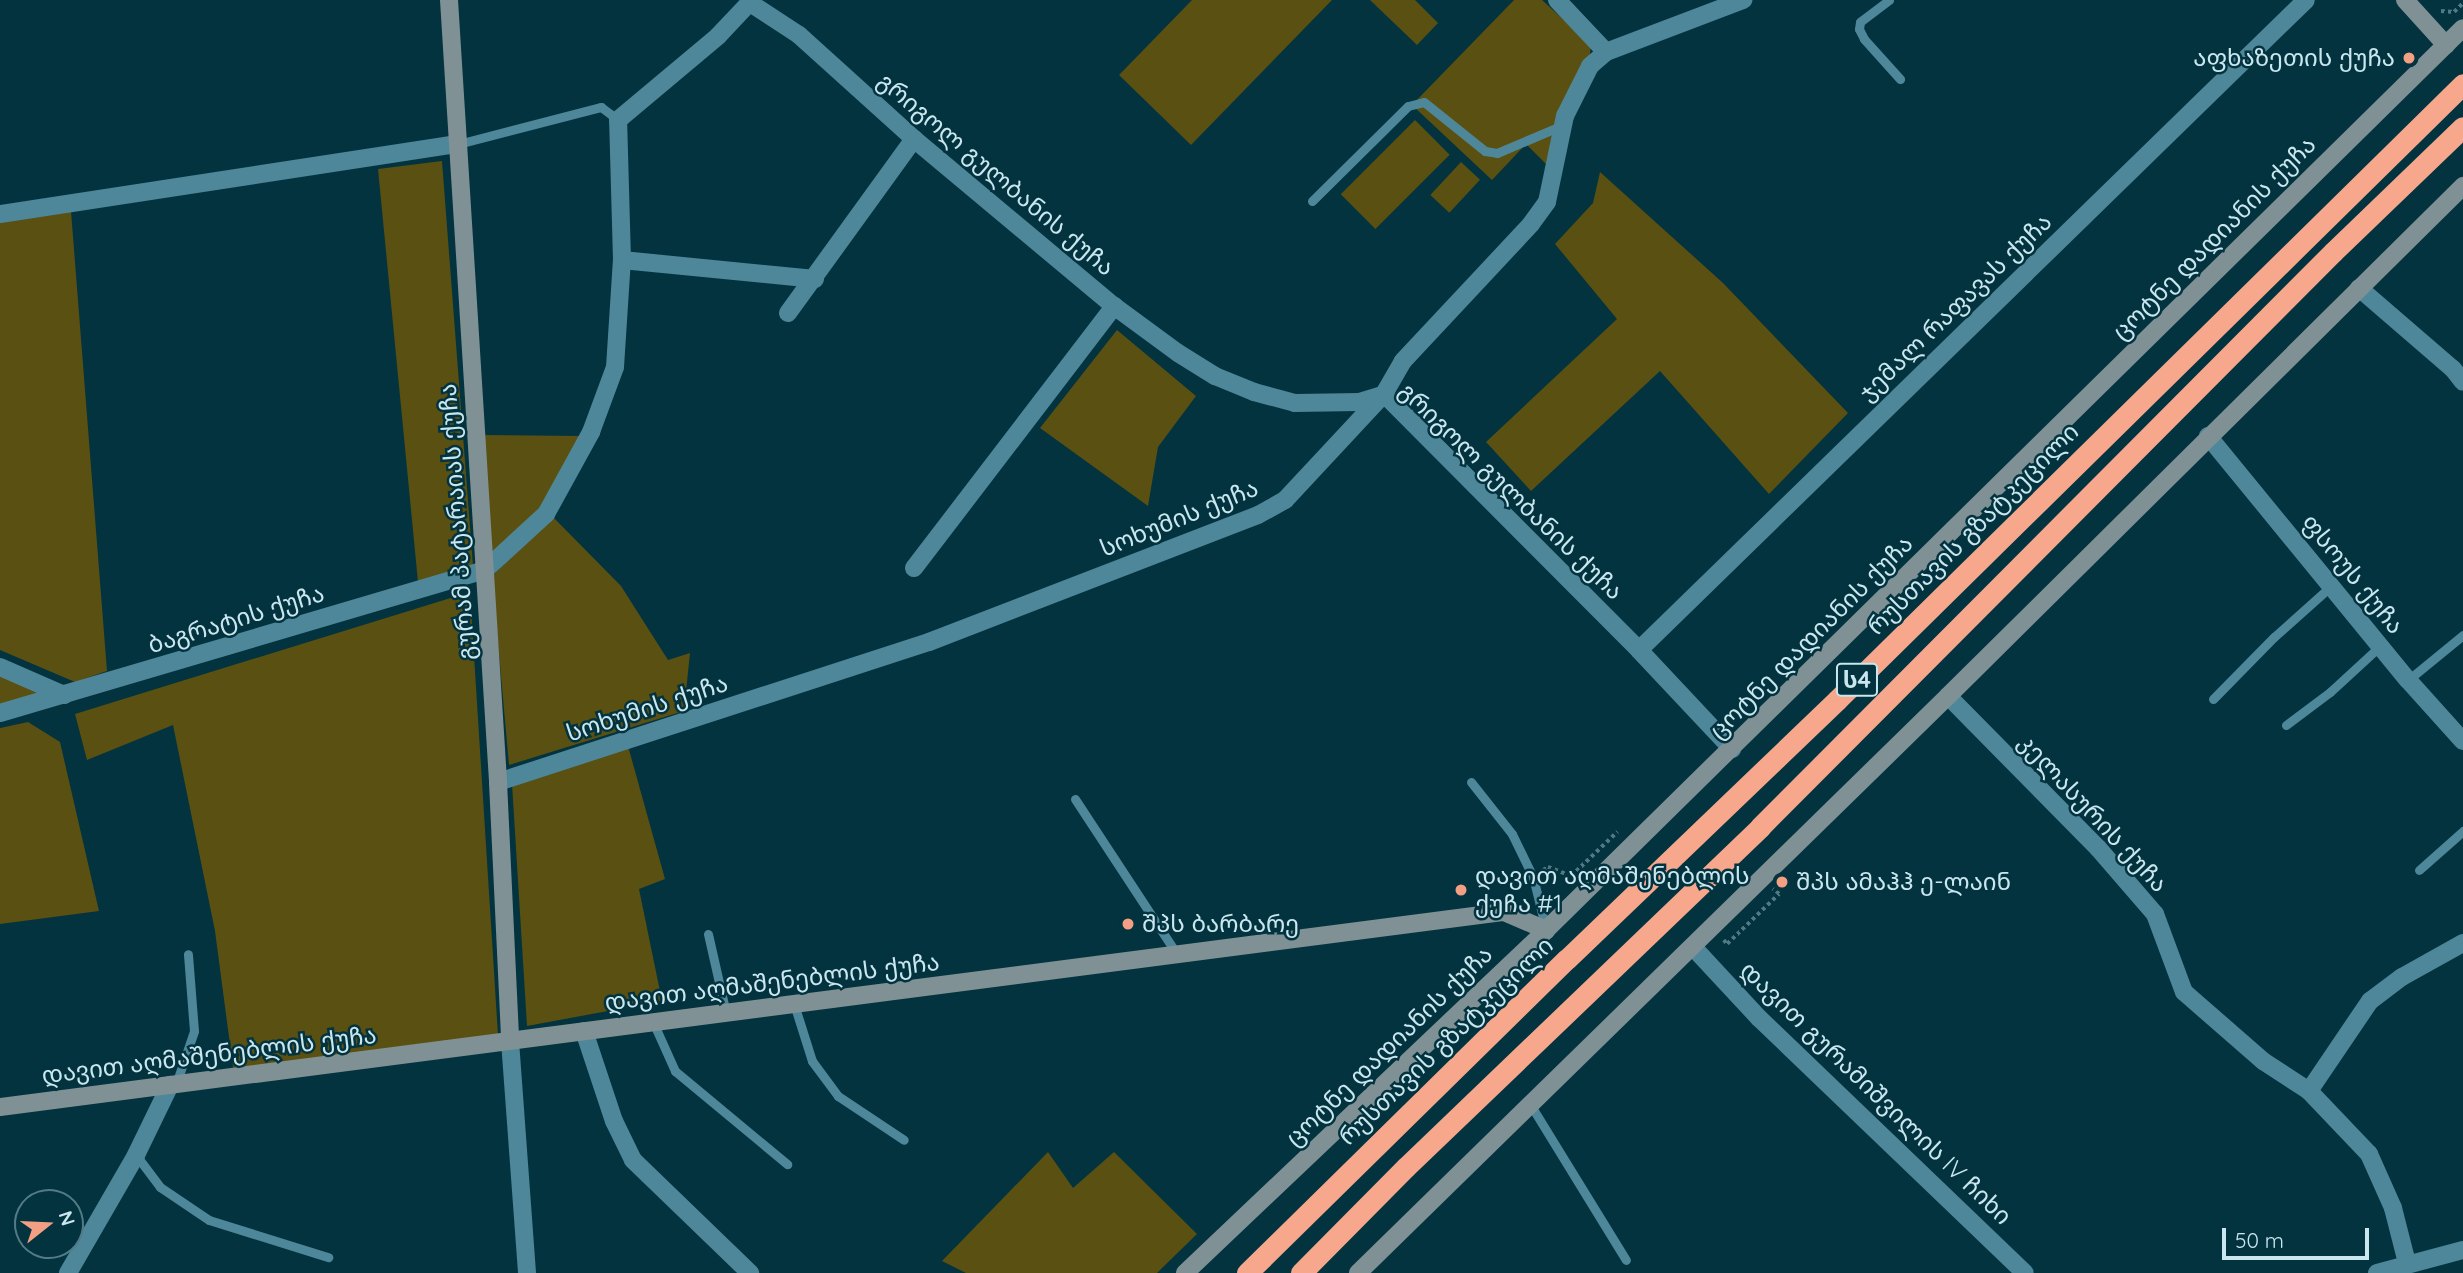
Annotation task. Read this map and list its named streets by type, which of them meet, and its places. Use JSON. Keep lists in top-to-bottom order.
{
  "streets": {
    "highway": ["რუსთავის გზატკეცილი", "ს4"],
    "street": [
      "გრიგოლ გულბანის ქუჩა",
      "ცოტნე დადიანის ქუჩა",
      "ჯემალ რაფავას ქუჩა",
      "სოხუმის ქუჩა",
      "გურამ პატარაიას ქუჩა",
      "ფსოუს ქუჩა",
      "ბაგრატის ქუჩა",
      "კელასურის ქუჩა",
      "დავით აღმაშენებლის ქუჩა",
      "დავით გურამიშვილის IV ჩიხი"
    ]
  },
  "crossings": [
    ["გრიგოლ გულბანის ქუჩა", "ცოტნე დადიანის ქუჩა"],
    ["გრიგოლ გულბანის ქუჩა", "ჯემალ რაფავას ქუჩა"],
    ["გრიგოლ გულბანის ქუჩა", "სოხუმის ქუჩა"],
    ["ცოტნე დადიანის ქუჩა", "დავით აღმაშენებლის ქუჩა"],
    ["სოხუმის ქუჩა", "გურამ პატარაიას ქუჩა"],
    ["გურამ პატარაიას ქუჩა", "ბაგრატის ქუჩა"],
    ["გურამ პატარაიას ქუჩა", "დავით აღმაშენებლის ქუჩა"]
  ],
  "places": [
    "აფხაზეთის ქუჩა",
    "შპს ამაჰჰ ე-ლაინ",
    "დავით აღმაშენებლის ქუჩა #1",
    "შპს ბარბარე"
  ],
  "scale_bar": "50 m",
  "north": "right"
}
